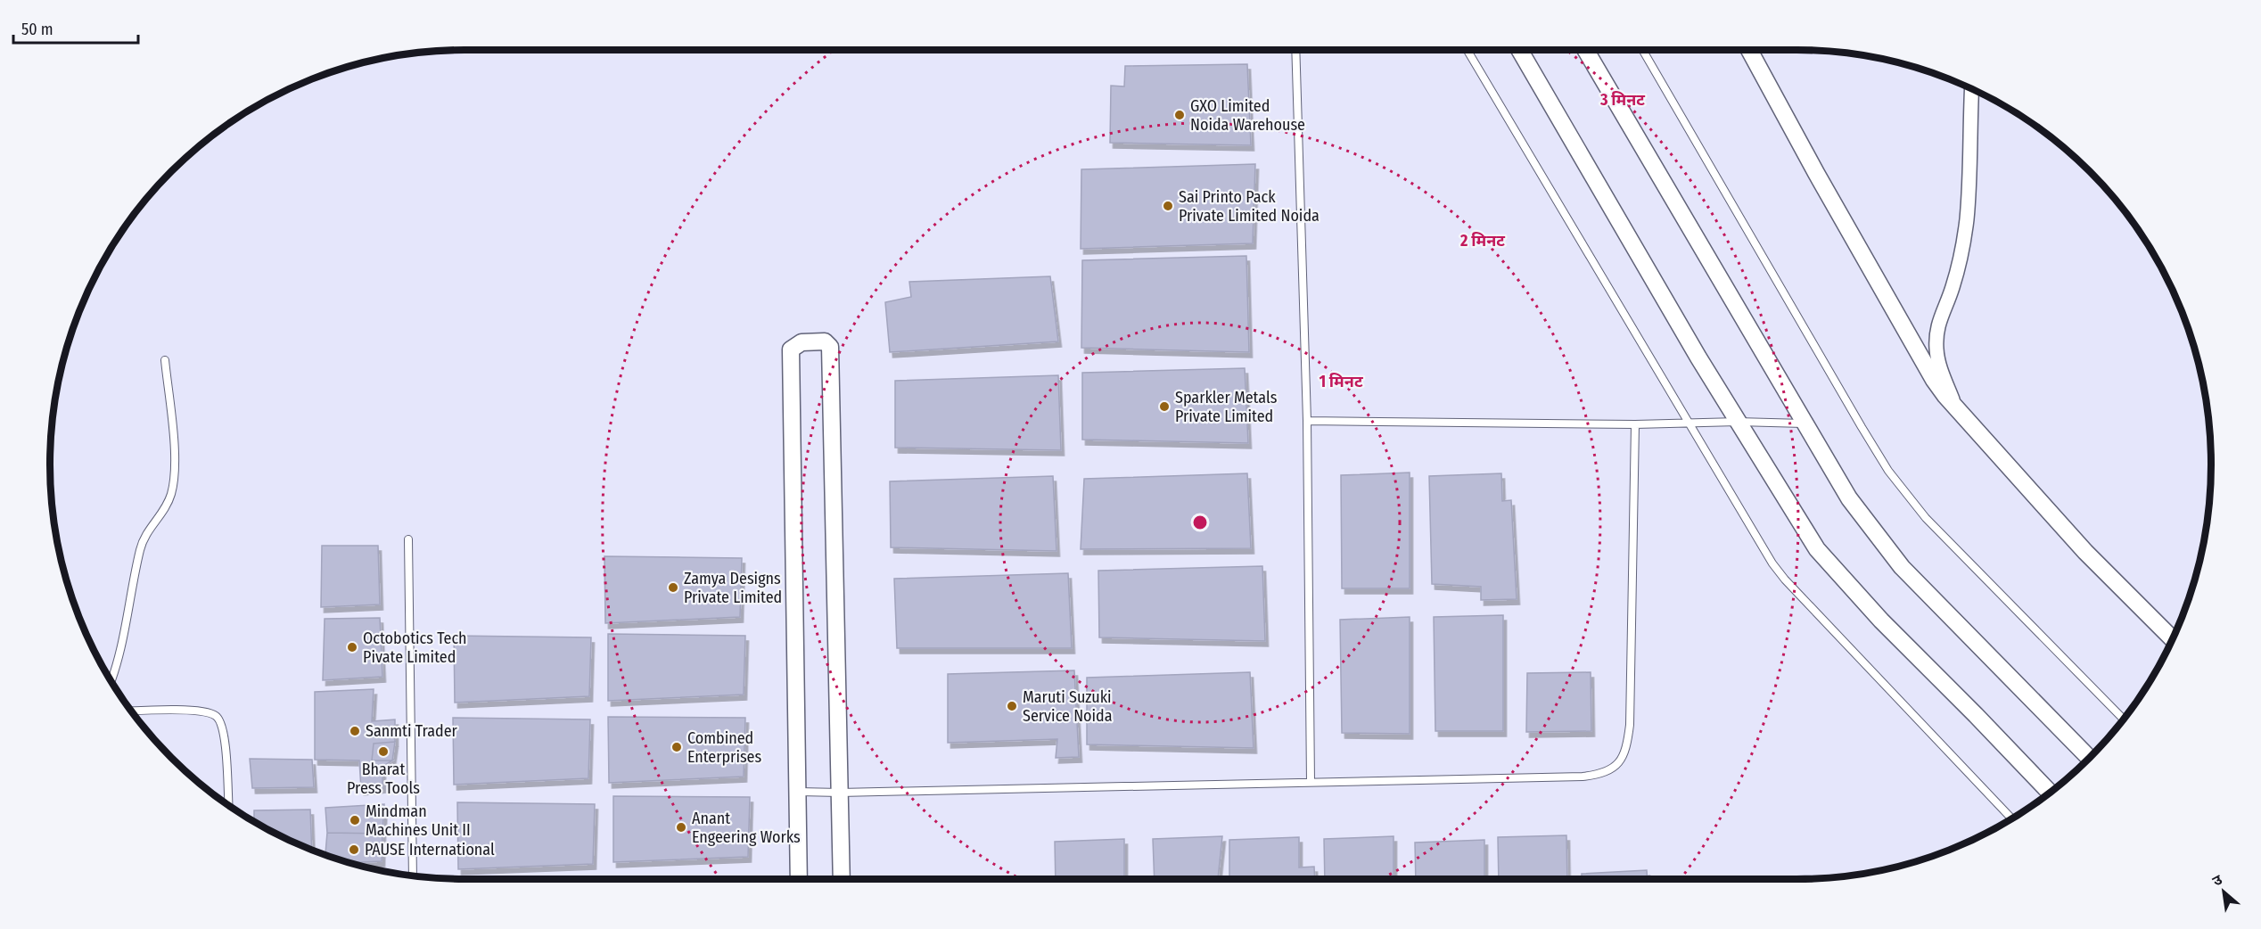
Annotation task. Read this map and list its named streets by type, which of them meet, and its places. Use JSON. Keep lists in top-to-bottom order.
{
  "places": [
    "GXO Limited Noida Warehouse",
    "Sai Printo Pack Private Limited Noida",
    "Sparkler Metals Private Limited",
    "Zamya Designs Private Limited",
    "Octobotics Tech Pivate Limited",
    "Maruti Suzuki Service Noida",
    "Sanmti Trader",
    "Combined Enterprises",
    "Bharat Press Tools",
    "Mindman Machines Unit II",
    "Anant Engeering Works",
    "PAUSE International"
  ],
  "scale_bar": "50 m",
  "north": "top left",
  "rings": ["3 मिनट", "2 मिनट", "1 मिनट"]
}
